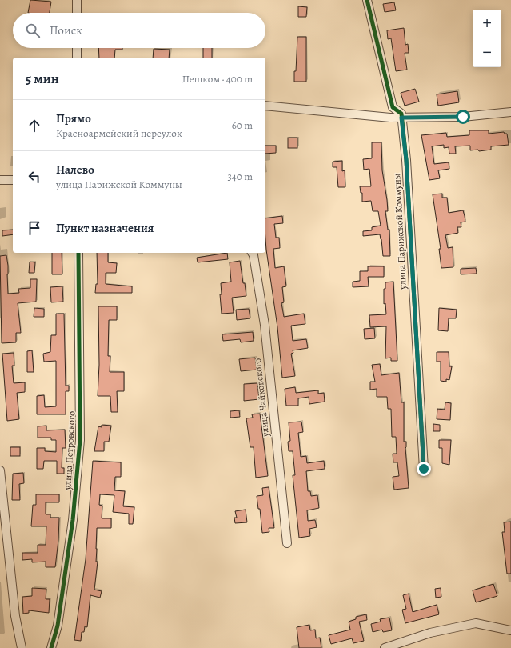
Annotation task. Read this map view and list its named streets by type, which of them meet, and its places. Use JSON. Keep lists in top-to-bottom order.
{
  "streets": {
    "street": ["улица Парижской Коммуны", "улица Чайковского", "улица Петровского"]
  },
  "page": {
    "map_buttons": ["+", "−"],
    "search": "Поиск",
    "heading": ["5 мин", "Пешком · 400 m"],
    "list": [
      ["Прямо", "Красноармейский переулок", "60 m"],
      ["Налево", "улица Парижской Коммуны", "340 m"],
      "Пункт назначения"
    ]
  }
}
